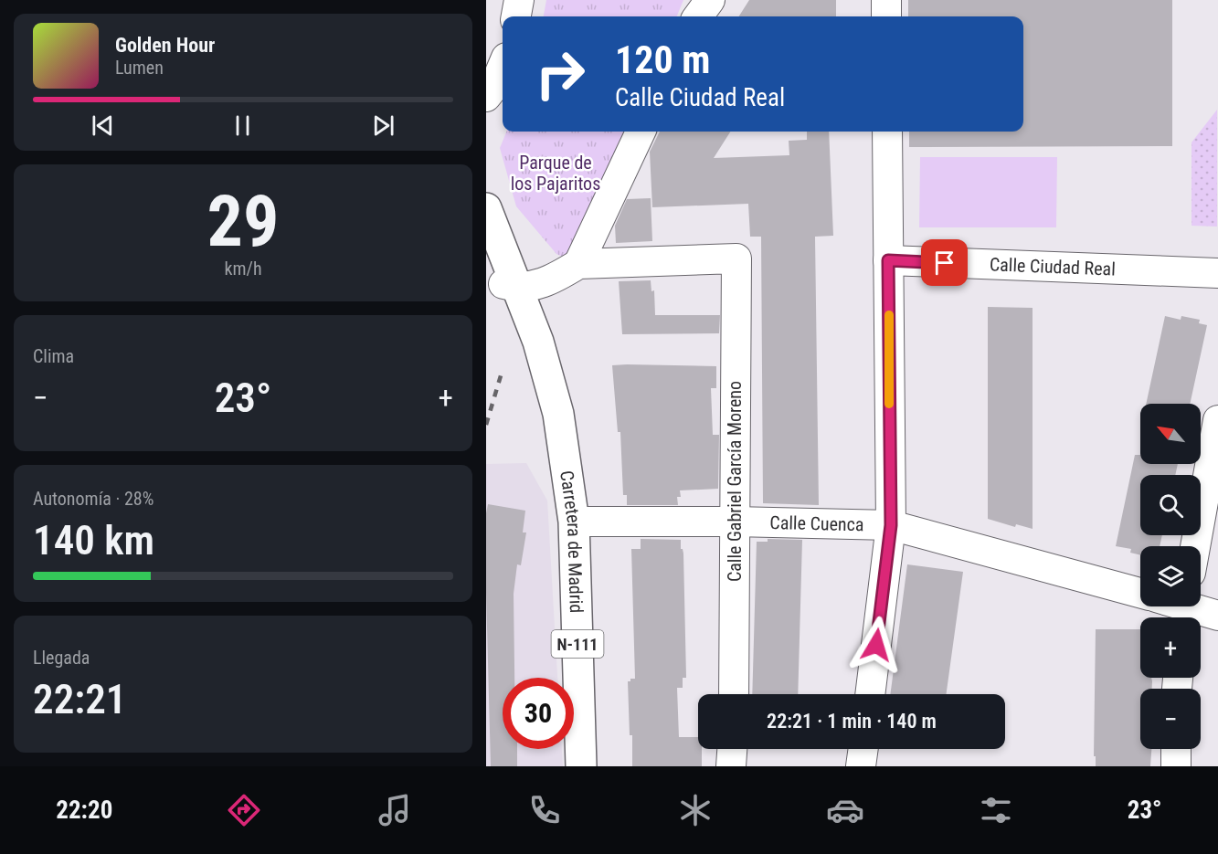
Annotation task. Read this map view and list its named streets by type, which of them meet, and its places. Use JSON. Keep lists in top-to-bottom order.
{
  "streets": {
    "main road": ["Carretera de Madrid", "N-111"],
    "street": ["Calle Ciudad Real", "Calle Gabriel García Moreno", "Calle Cuenca"]
  },
  "crossings": [
    ["Calle Gabriel García Moreno", "Calle Cuenca"],
    ["Calle Cuenca", "Carretera de Madrid"]
  ],
  "parks": ["Parque de los Pajaritos"],
  "north": "top left",
  "page": {
    "turn": ["120 m", "Calle Ciudad Real"],
    "song": ["Golden Hour", "Lumen"],
    "tile": [
      ["29", "km/h"],
      "Clima",
      ["Autonomía · 28%", "140 km"],
      ["Llegada", "22:21"]
    ],
    "heat": ["−", "23°", "+"],
    "map_buttons": ["+", "−"],
    "limit": "30",
    "trip": "22:21 · 1 min · 140 m",
    "tabs": ["22:20", "23°"]
  }
}
